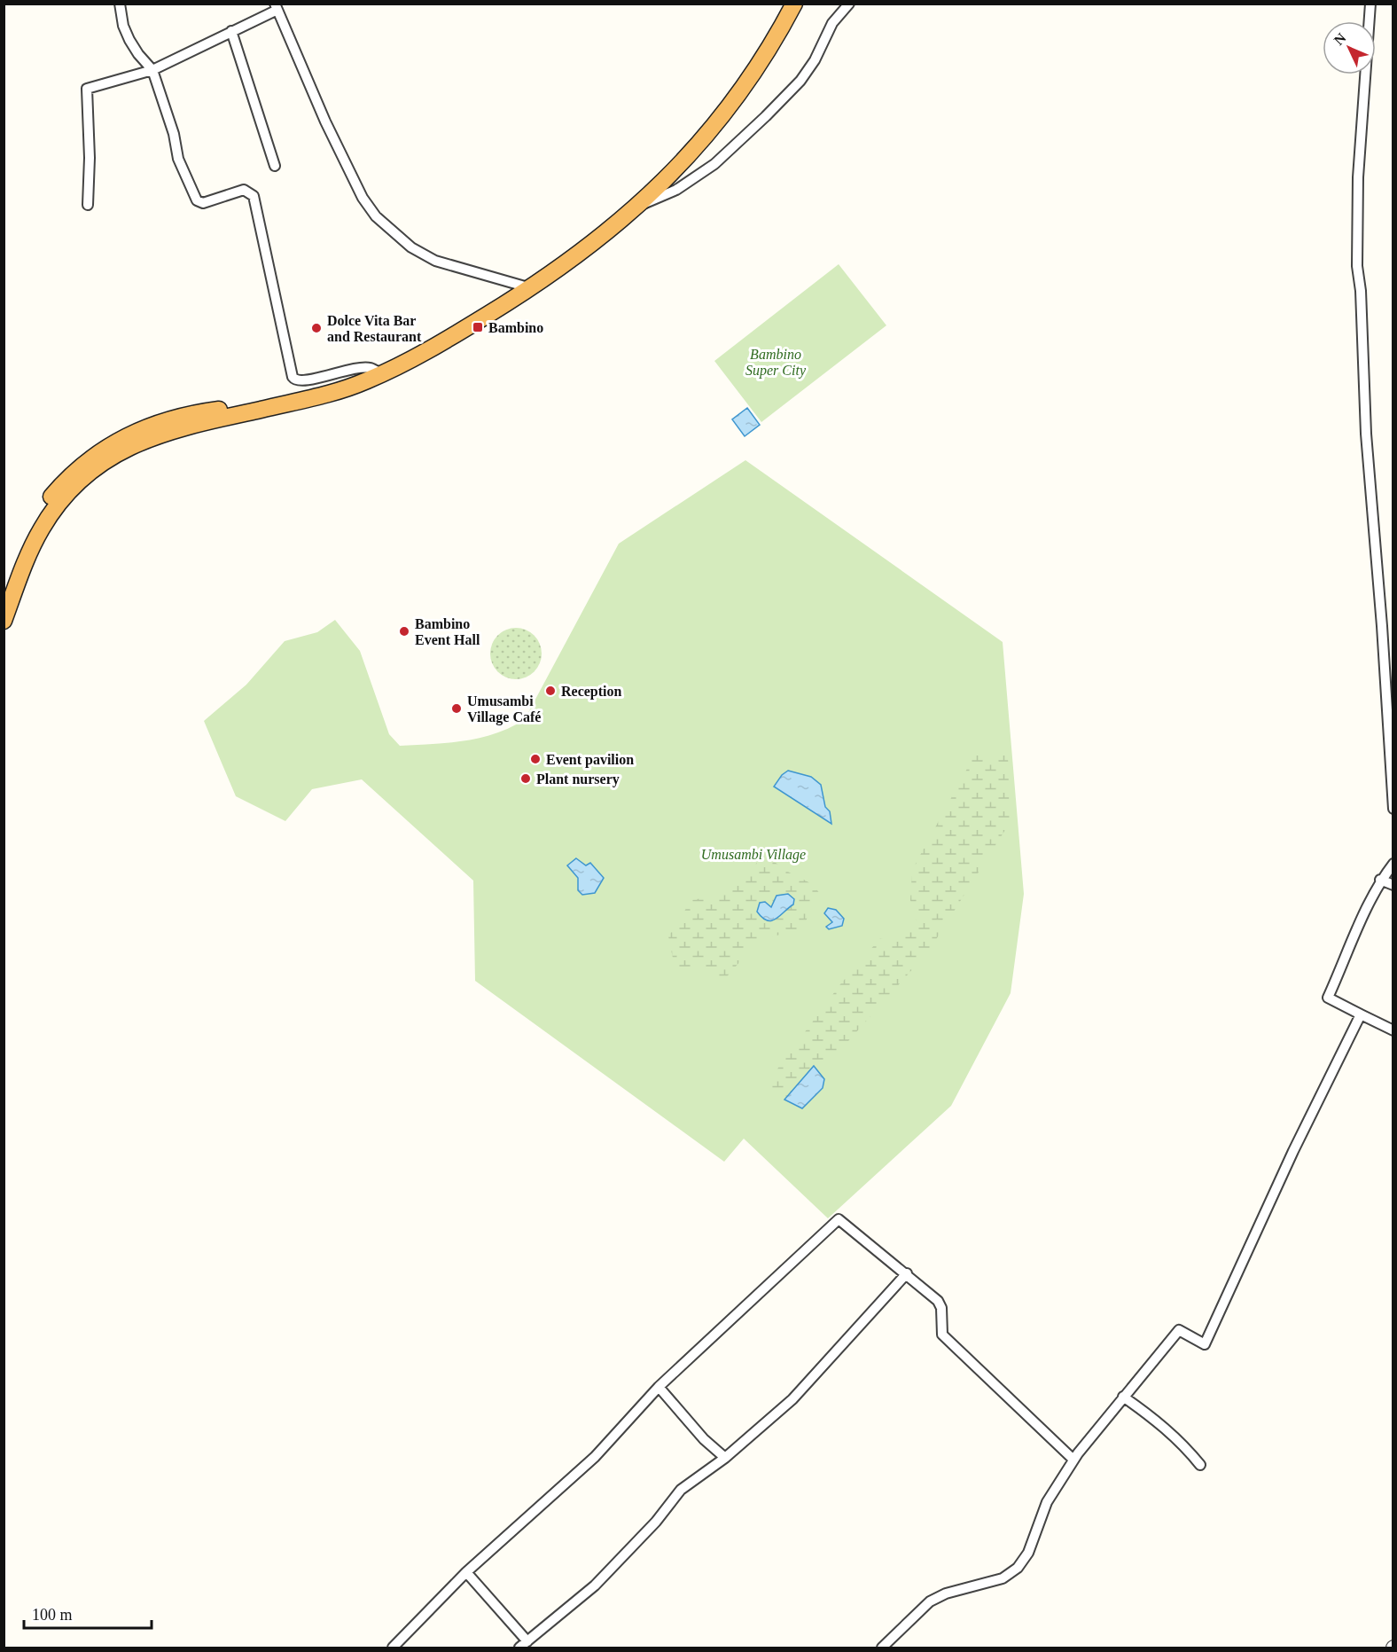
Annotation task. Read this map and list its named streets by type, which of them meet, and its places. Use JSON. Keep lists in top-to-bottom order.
{
  "parks": ["Bambino Super City", "Umusambi Village"],
  "places": {
    "transit": ["Bambino"],
    "other": [
      "Dolce Vita Bar and Restaurant",
      "Bambino Event Hall",
      "Reception",
      "Umusambi Village Café",
      "Event pavilion",
      "Plant nursery"
    ]
  },
  "scale_bar": "100 m",
  "north": "top left"
}
